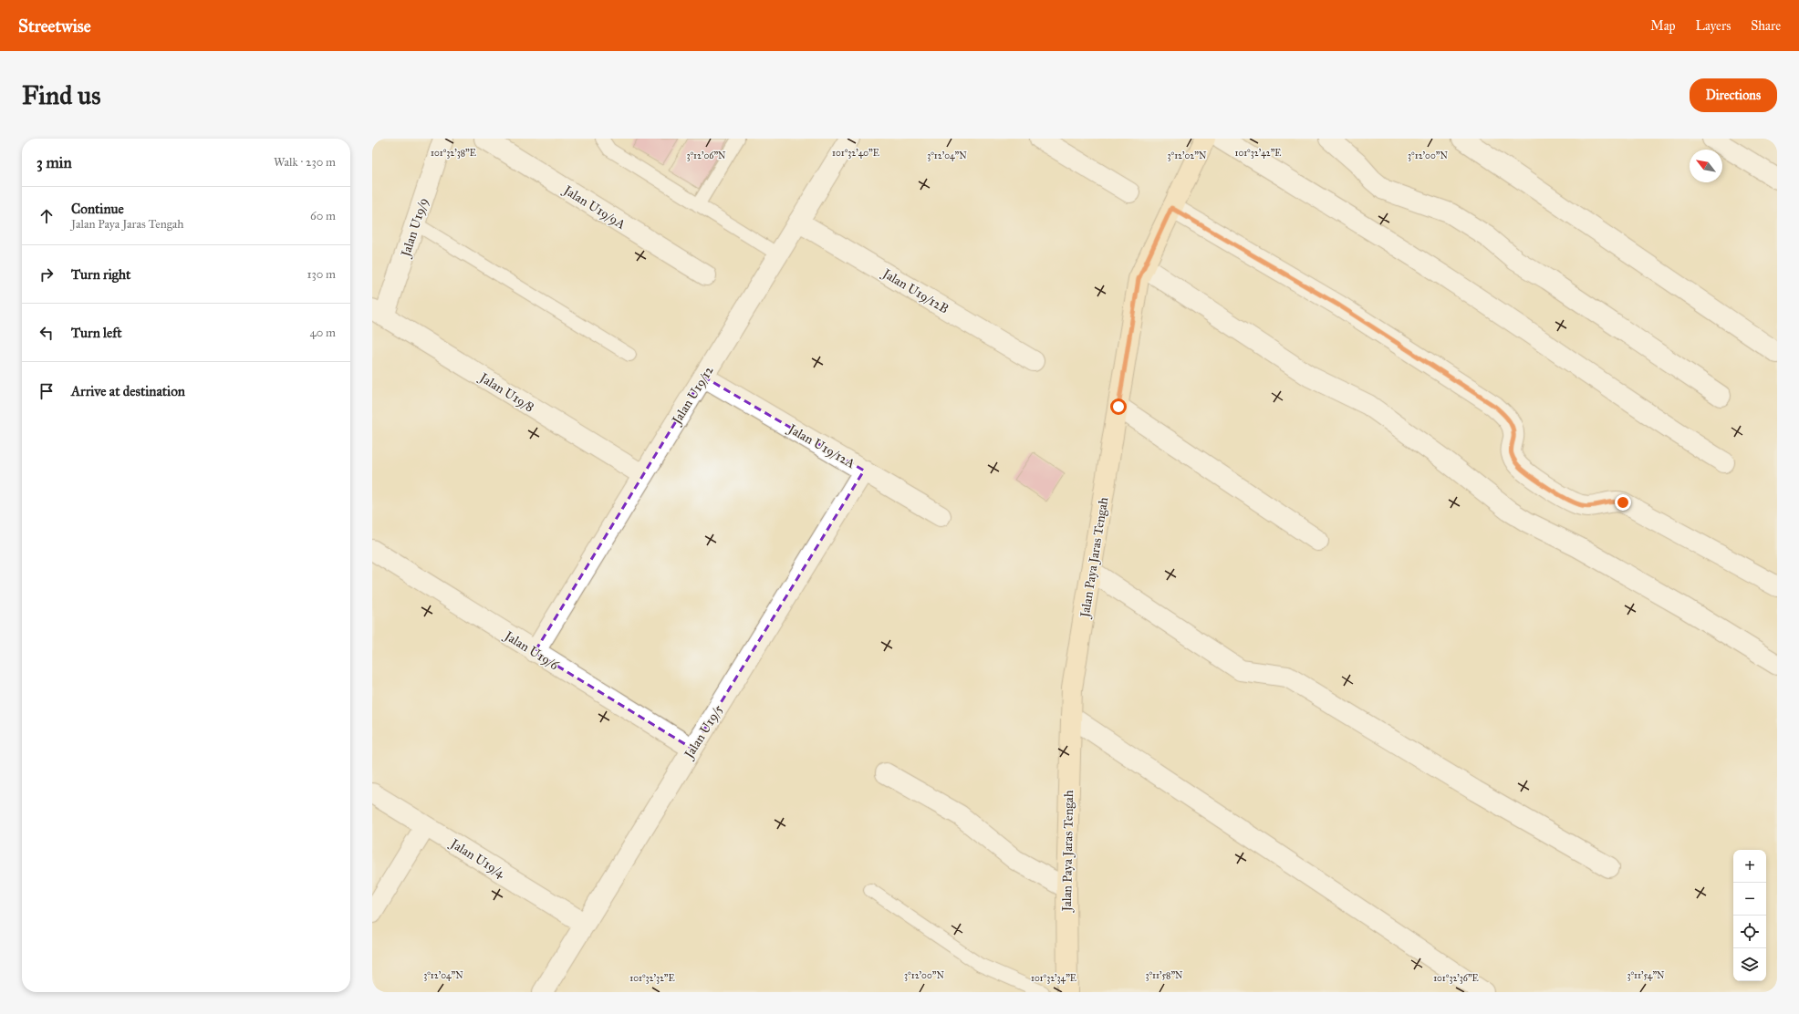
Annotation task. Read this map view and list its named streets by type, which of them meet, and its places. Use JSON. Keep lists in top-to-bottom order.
{
  "streets": {
    "street": [
      "Jalan U19/9A",
      "Jalan U19/9",
      "Jalan U19/12B",
      "Jalan U19/8",
      "Jalan U19/12",
      "Jalan U19/12A",
      "Jalan Paya Jaras Tengah",
      "Jalan U19/6",
      "Jalan U19/5",
      "Jalan U19/4"
    ]
  },
  "crossings": [
    ["Jalan U19/9", "Jalan U19/8"],
    ["Jalan U19/12B", "Jalan U19/12"],
    ["Jalan U19/8", "Jalan U19/12"],
    ["Jalan U19/12", "Jalan U19/12A"],
    ["Jalan U19/12", "Jalan U19/6"],
    ["Jalan U19/12A", "Jalan U19/5"],
    ["Jalan U19/6", "Jalan U19/5"],
    ["Jalan U19/5", "Jalan U19/4"]
  ],
  "north": "top left",
  "page": {
    "header": "Streetwise",
    "nav": ["Map", "Layers", "Share"],
    "buttons": "Directions",
    "title": "Find us",
    "heading": ["3 min", "Walk · 230 m"],
    "list": [
      ["Continue", "Jalan Paya Jaras Tengah", "60 m"],
      ["Turn right", "130 m"],
      ["Turn left", "40 m"],
      "Arrive at destination"
    ],
    "map_buttons": ["+", "−"]
  },
  "coordinates": [
    "101°32'38\"E",
    "101°32'40\"E",
    "101°32'42\"E",
    "3°12'06\"N",
    "3°12'02\"N",
    "3°12'00\"N",
    "3°12'04\"N",
    "3°11'58\"N",
    "3°11'54\"N",
    "101°32'32\"E",
    "101°32'34\"E",
    "101°32'36\"E"
  ]
}
